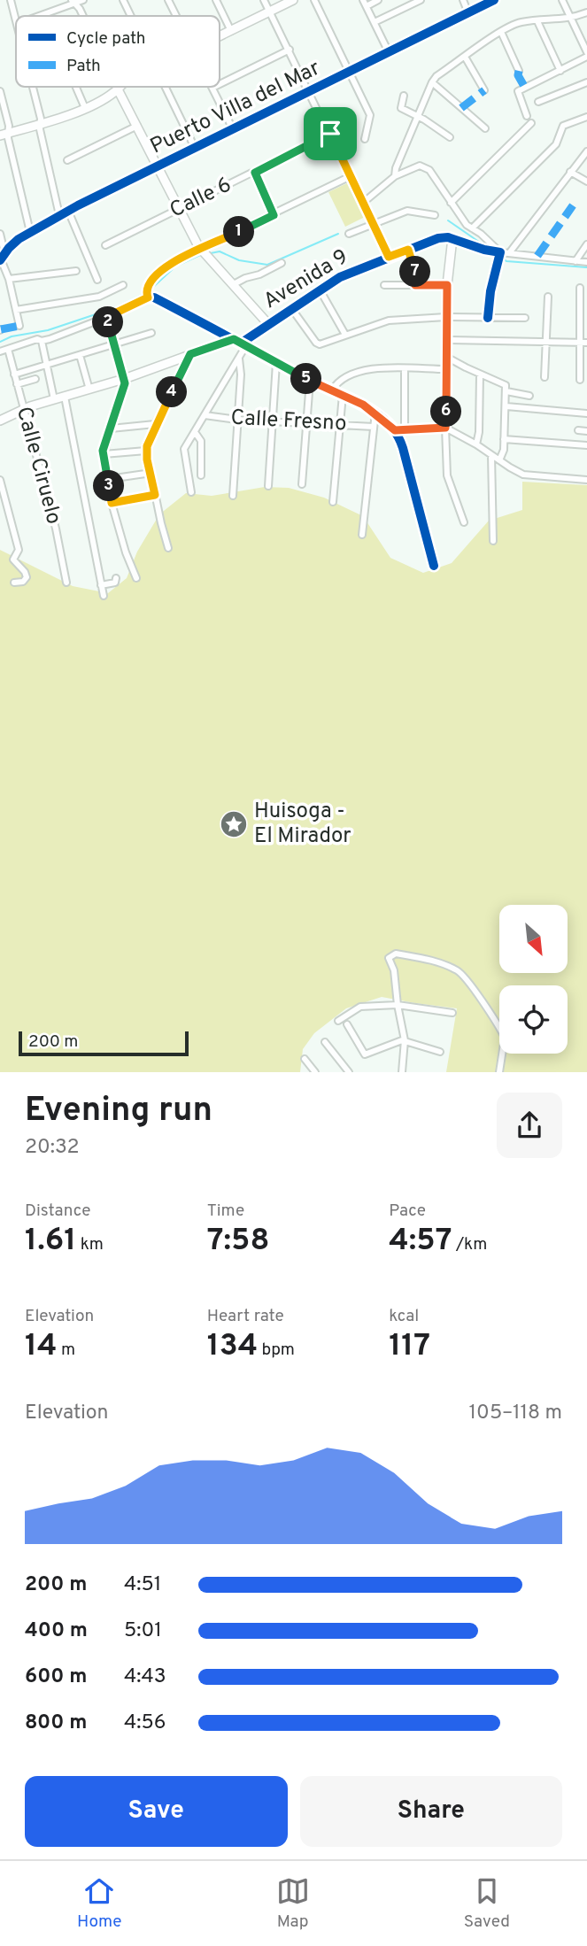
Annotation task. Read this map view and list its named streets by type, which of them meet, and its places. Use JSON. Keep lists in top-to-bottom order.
{
  "streets": {
    "street": [
      "Puerto Villa del Mar",
      "Calle 6",
      "Avenida 9",
      "Calle Fresno",
      "Calle Ciruelo"
    ]
  },
  "crossings": [
    ["Avenida 9", "Calle Ciruelo"]
  ],
  "places": {
    "place": ["Huisoga - El Mirador"]
  },
  "legend": ["Cycle path", "Path"],
  "scale_bar": "200 m",
  "north": "bottom right",
  "page": {
    "pins": [
      "1",
      "7",
      "2",
      "5",
      "4",
      "6",
      "3"
    ],
    "scale": "200 m",
    "heading": ["Evening run", "20:32"],
    "stats": [
      ["Distance", "1.61 km"],
      ["Time", "7:58"],
      ["Pace", "4:57 /km"],
      ["Elevation", "14 m"],
      ["Heart rate", "134 bpm"],
      ["kcal", "117"]
    ],
    "chart": ["Elevation", "105–118 m"],
    "list": [
      {
        "name": "200 m",
        "note": "4:51"
      },
      {
        "name": "400 m",
        "note": "5:01"
      },
      {
        "name": "600 m",
        "note": "4:43"
      },
      {
        "name": "800 m",
        "note": "4:56"
      }
    ],
    "buttons": ["Save", "Share"],
    "tabs": ["Home", "Map", "Saved"]
  }
}
